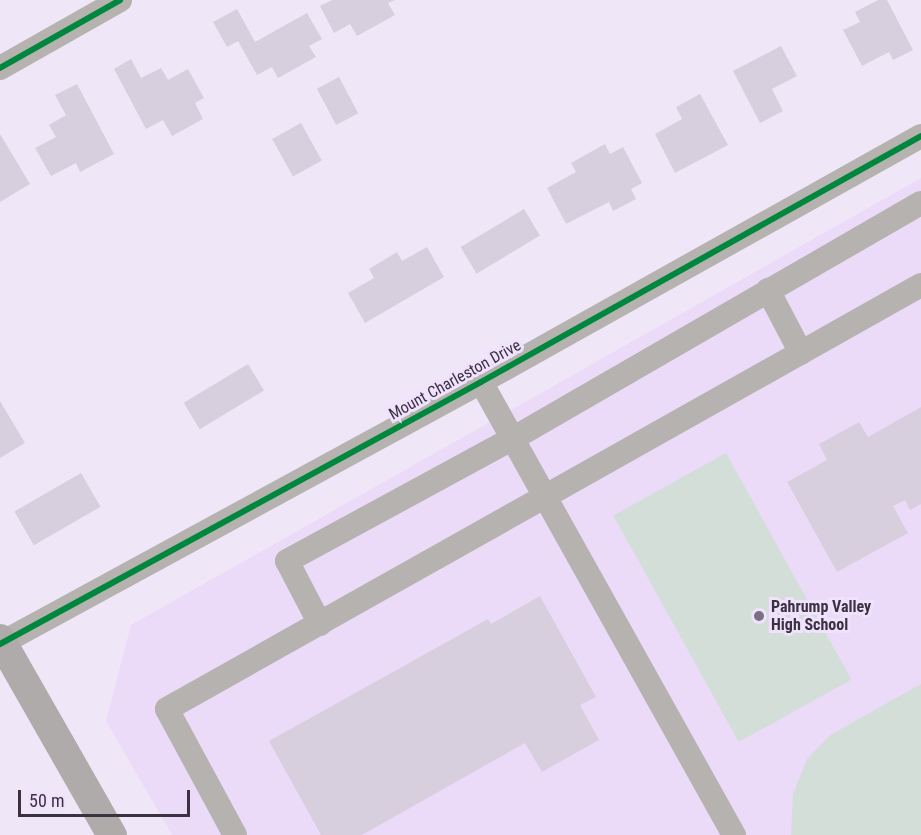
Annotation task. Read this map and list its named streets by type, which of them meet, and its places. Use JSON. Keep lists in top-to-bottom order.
{
  "streets": {
    "street": ["Mount Charleston Drive"]
  },
  "places": ["Pahrump Valley High School"],
  "scale_bar": "50 m"
}
